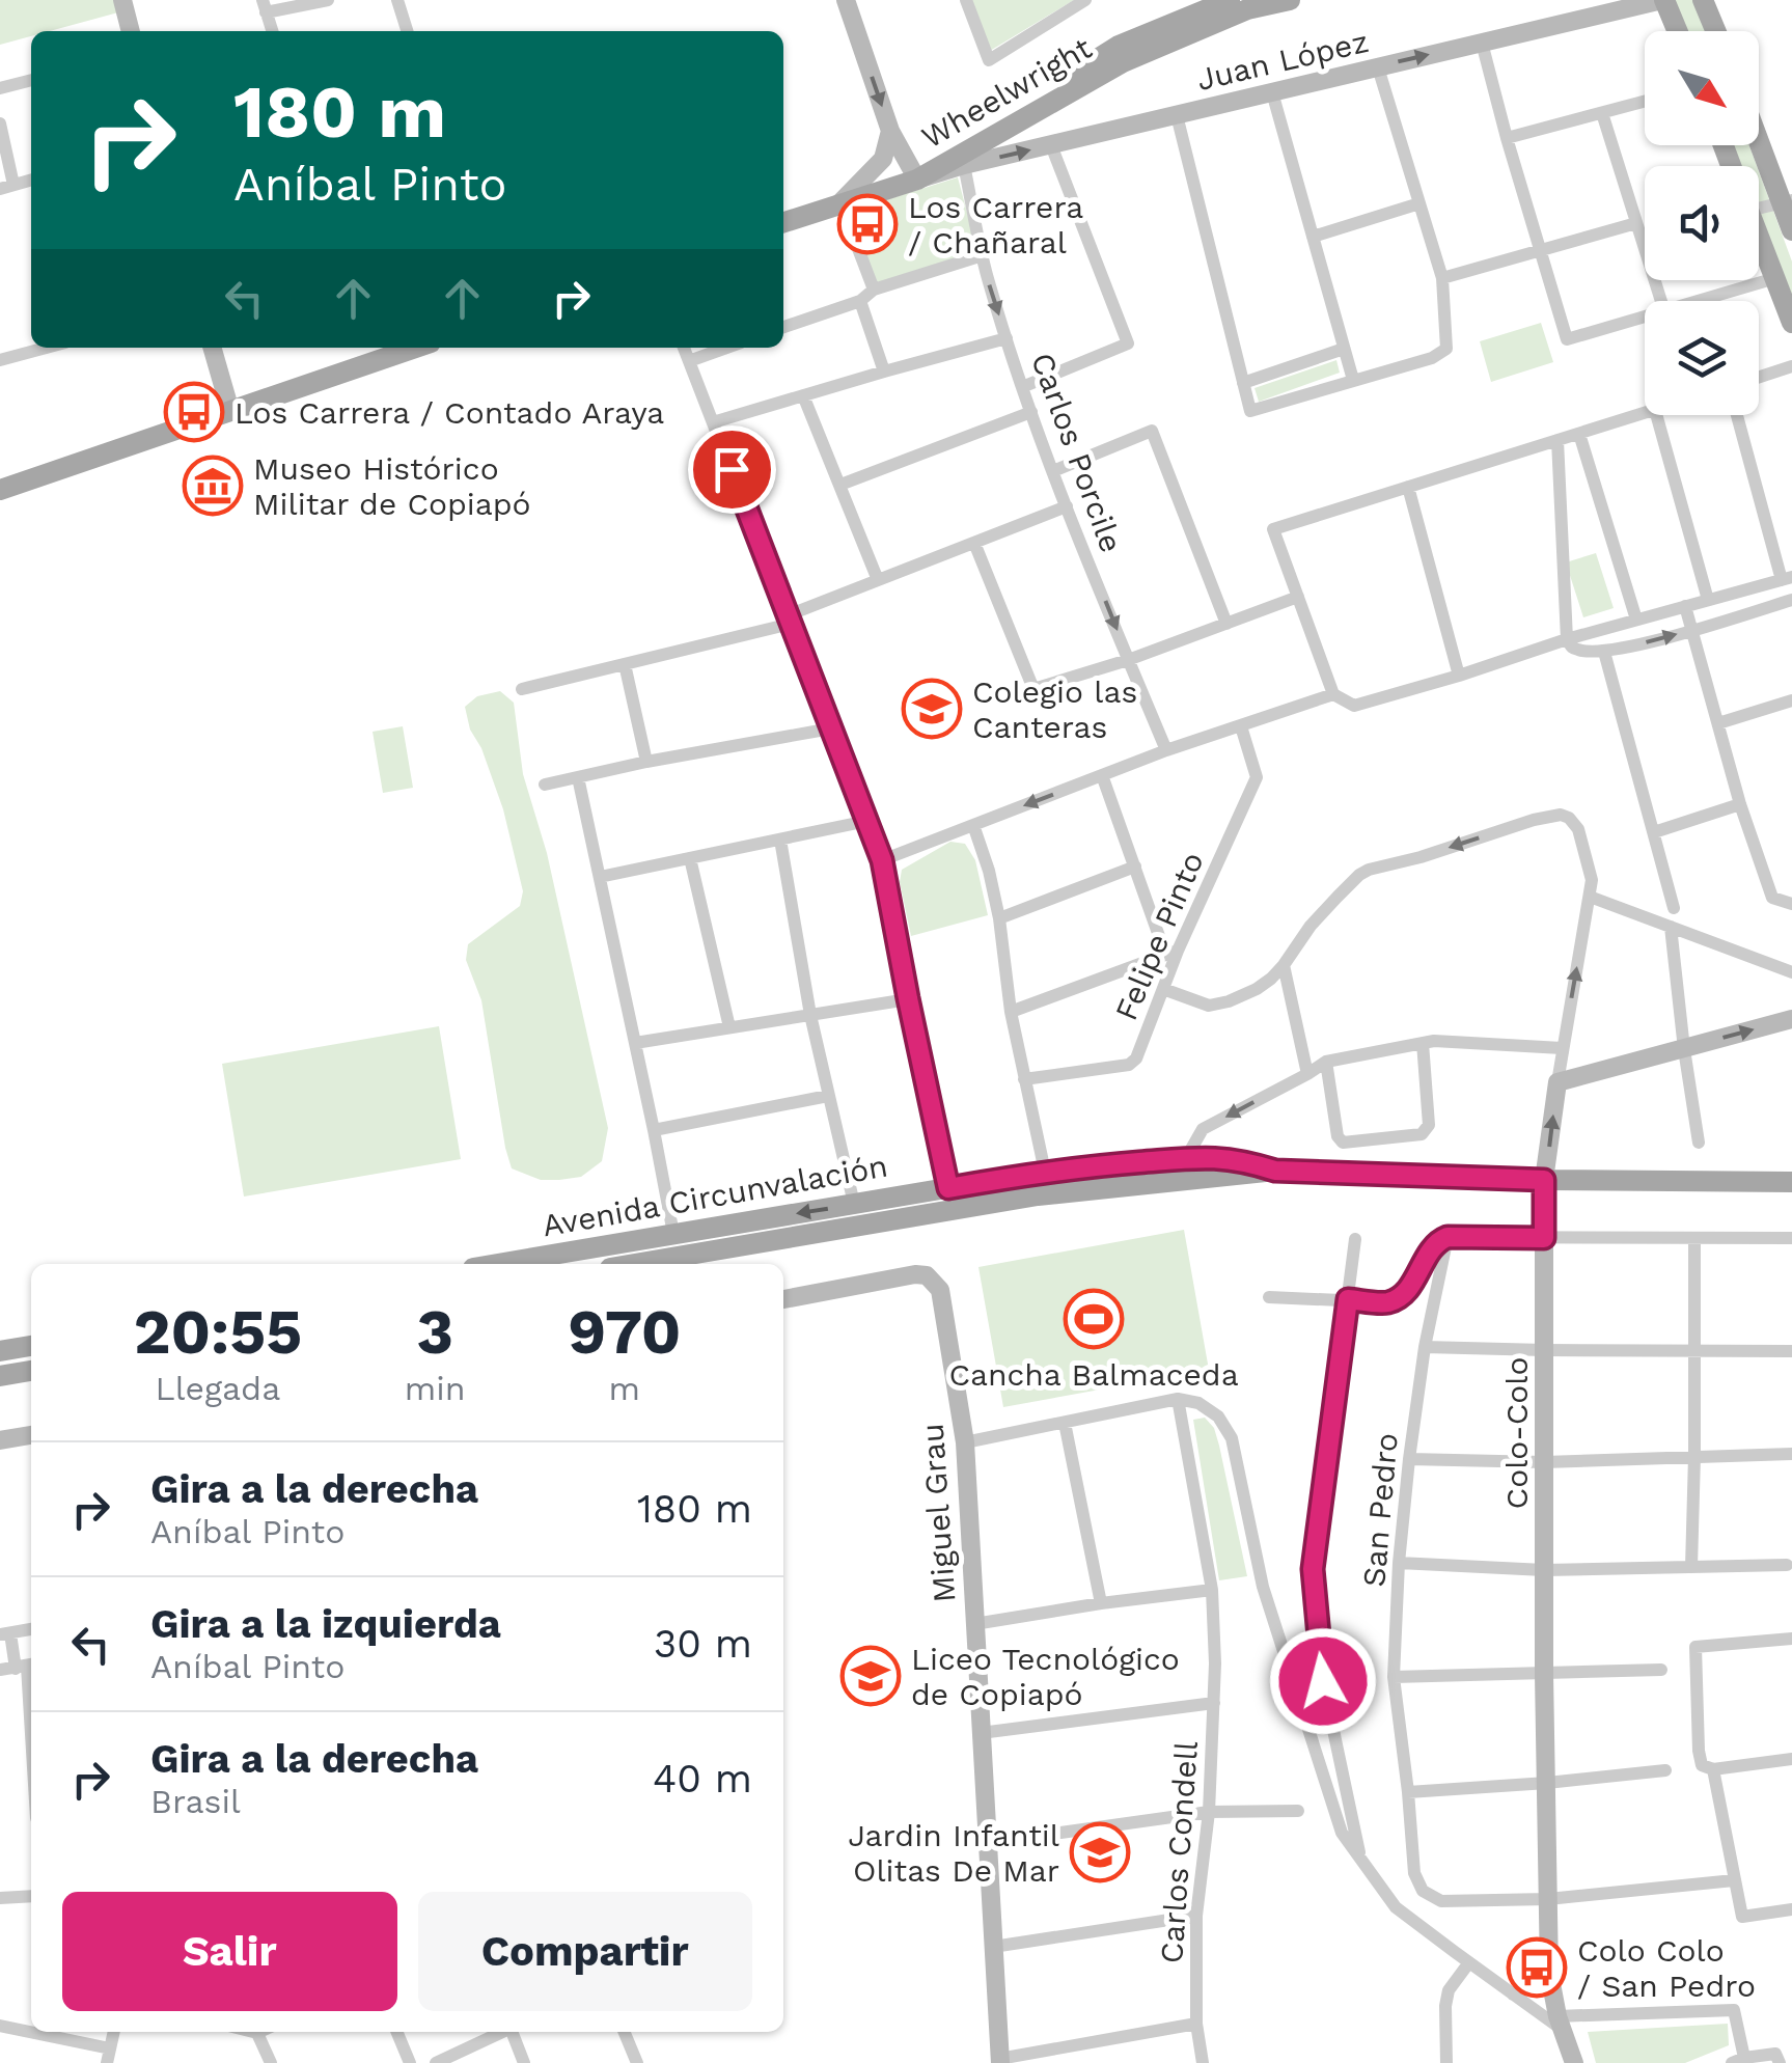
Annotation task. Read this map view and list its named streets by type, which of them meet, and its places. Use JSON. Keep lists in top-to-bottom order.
{
  "streets": {
    "main road": ["Wheelwright", "Avenida Circunvalación"],
    "street": [
      "Juan López",
      "Carlos Porcile",
      "Felipe Pinto",
      "Colo-Colo",
      "San Pedro",
      "Miguel Grau",
      "Carlos Condell"
    ]
  },
  "crossings": [
    ["Juan López", "Wheelwright"],
    ["Juan López", "Carlos Porcile"],
    ["Avenida Circunvalación", "Colo-Colo"],
    ["Colo-Colo", "San Pedro"]
  ],
  "one_way": ["Carlos Porcile"],
  "places": {
    "bus stop": ["Los Carrera / Chañaral", "Los Carrera / Contado Araya", "Colo Colo / San Pedro"],
    "museum": ["Museo Histórico Militar de Copiapó"],
    "school or university": ["Colegio las Canteras", "Liceo Tecnológico de Copiapó", "Jardin Infantil Olitas De Mar"],
    "sports": ["Cancha Balmaceda"]
  },
  "north": "bottom right",
  "page": {
    "turn": ["180 m", "Aníbal Pinto"],
    "eta": [
      "20:55",
      "Llegada",
      "3",
      "min",
      "970",
      "m"
    ],
    "list": [
      {
        "name": "Gira a la derecha",
        "note": "Aníbal Pinto",
        "value": "180 m"
      },
      {
        "name": "Gira a la izquierda",
        "note": "Aníbal Pinto",
        "value": "30 m"
      },
      {
        "name": "Gira a la derecha",
        "note": "Brasil",
        "value": "40 m"
      }
    ],
    "buttons": ["Salir", "Compartir"]
  }
}
